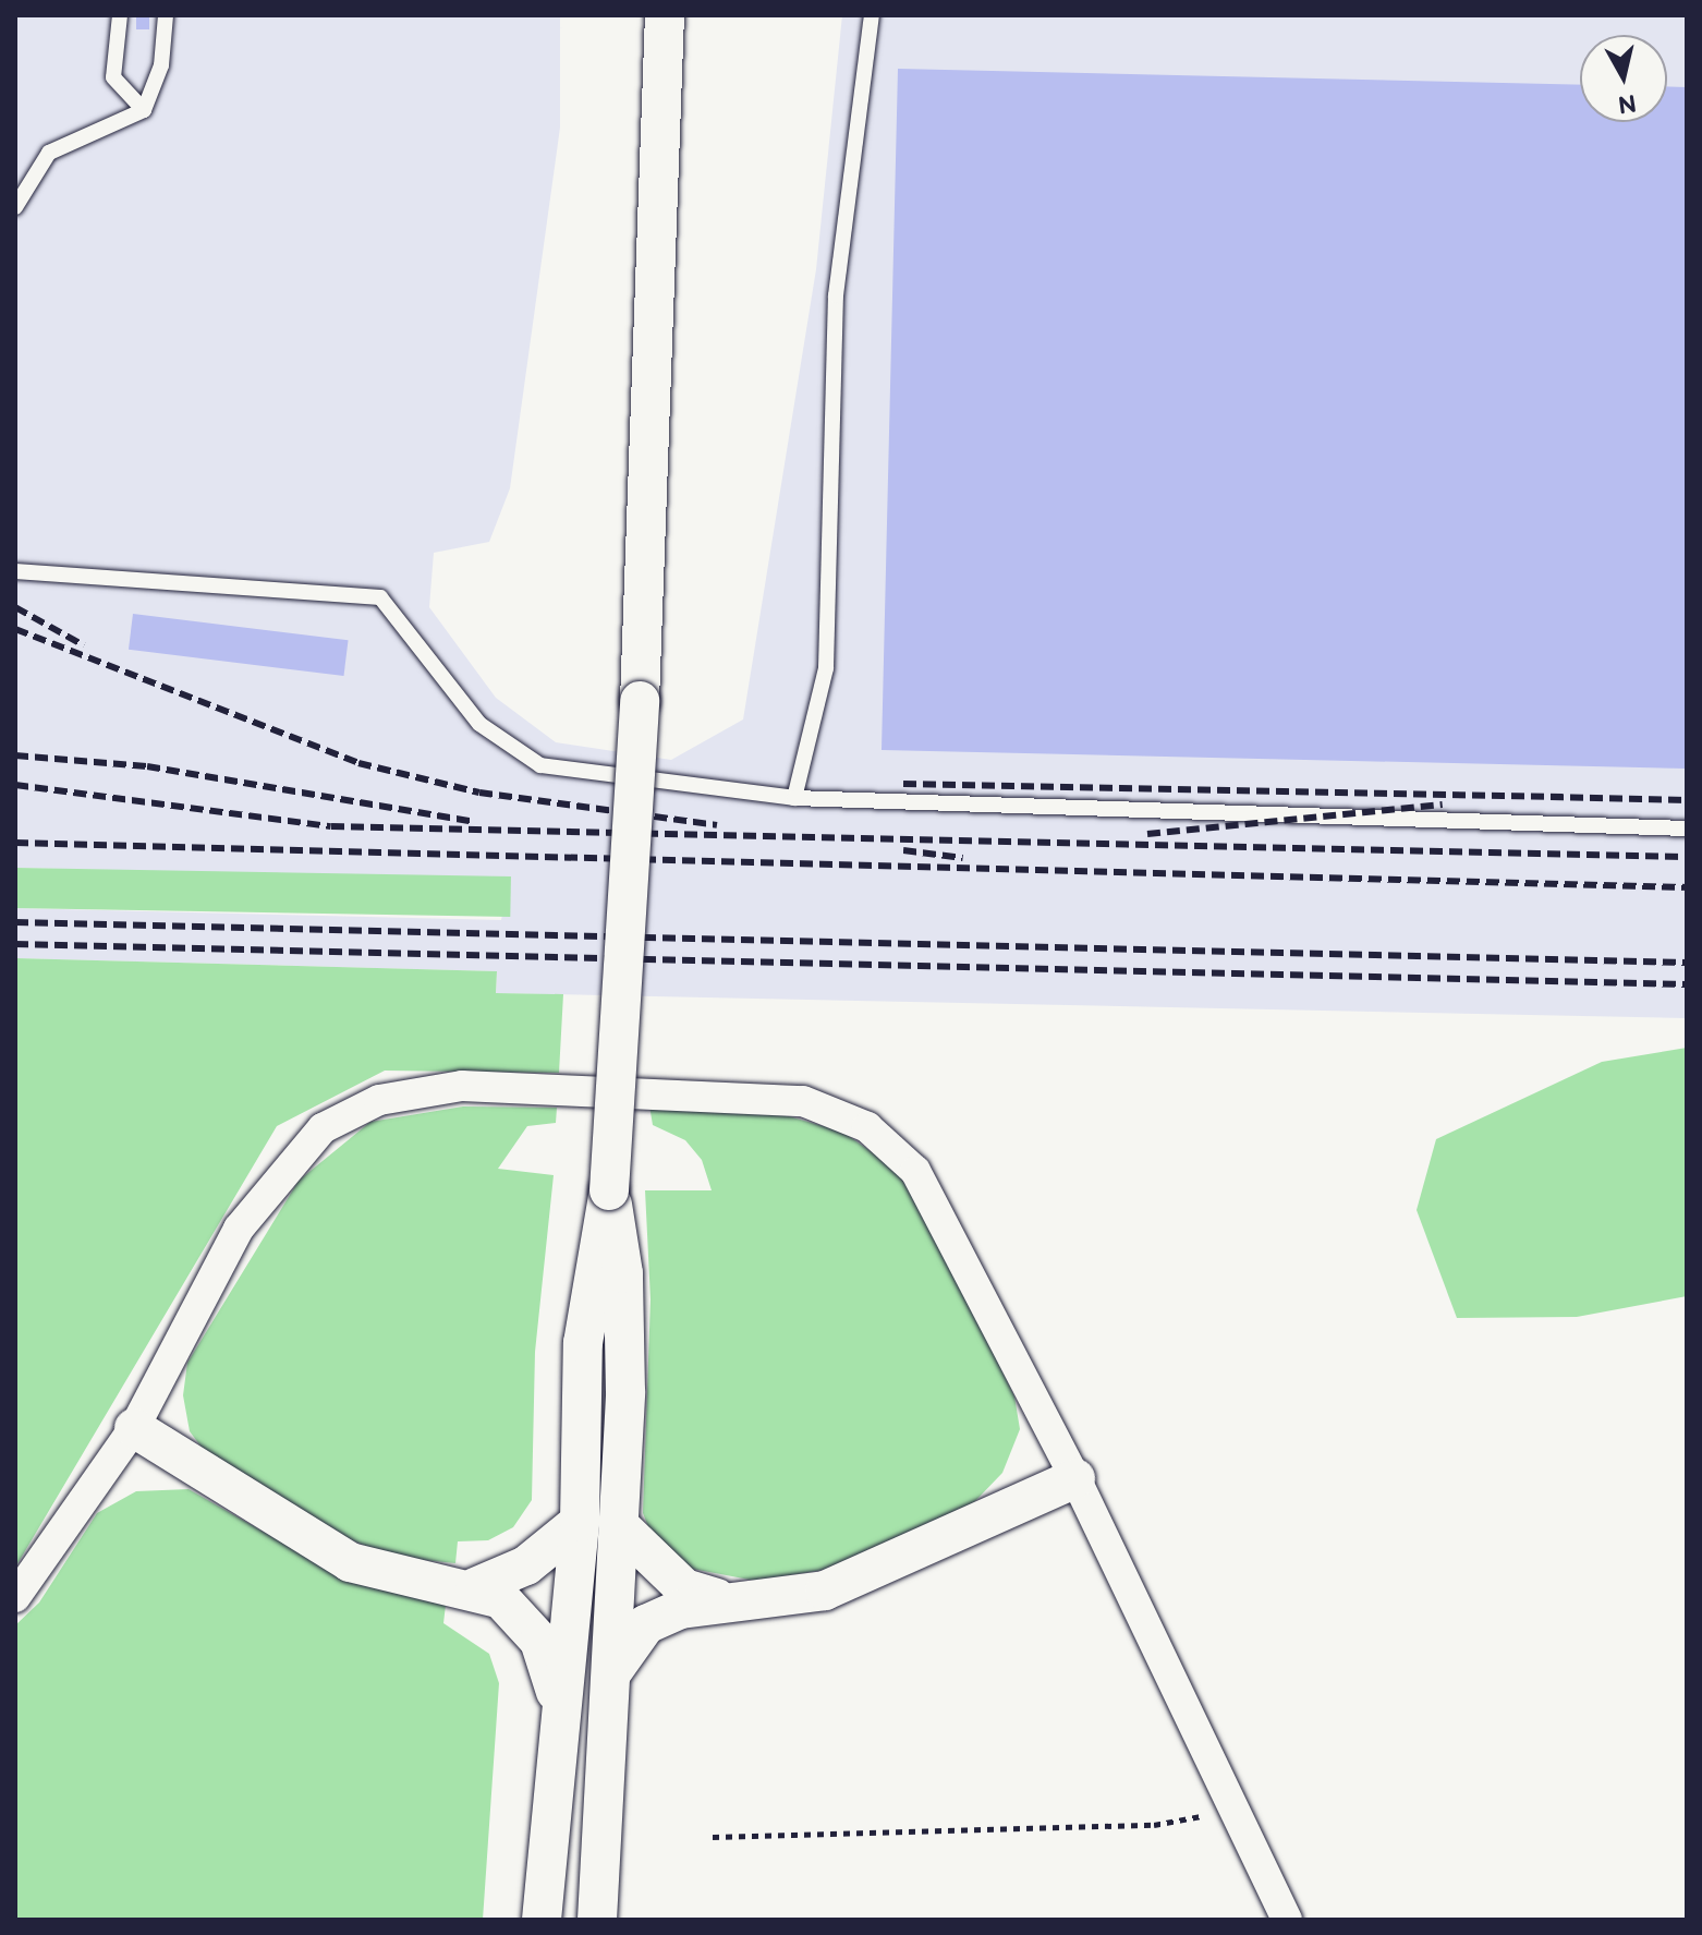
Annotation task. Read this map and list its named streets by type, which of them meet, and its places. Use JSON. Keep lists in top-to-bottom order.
{
  "north": "bottom"
}
